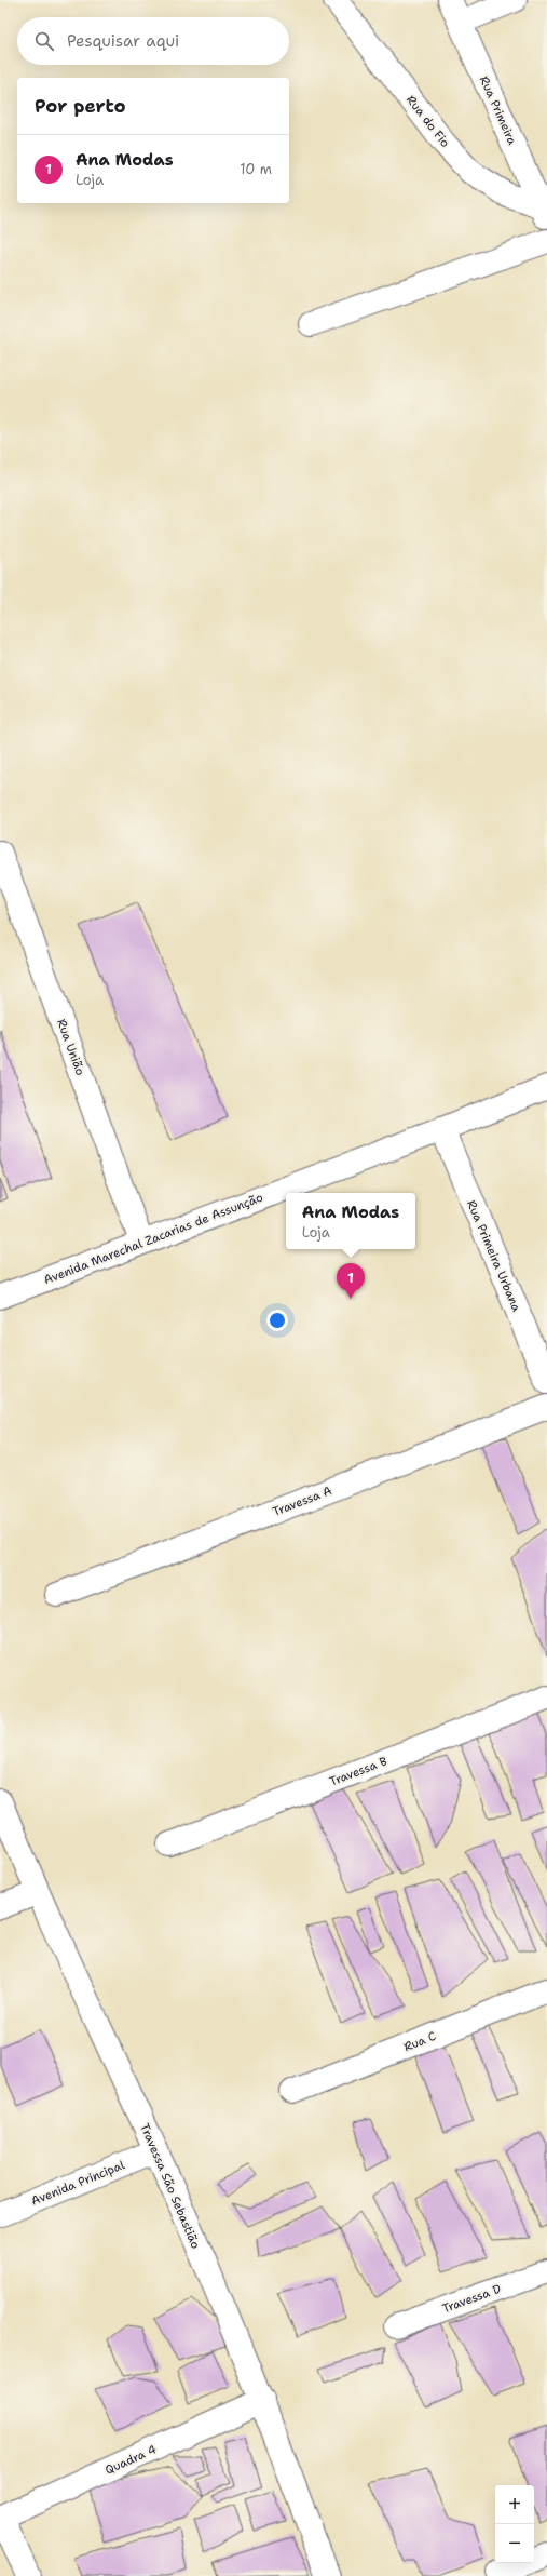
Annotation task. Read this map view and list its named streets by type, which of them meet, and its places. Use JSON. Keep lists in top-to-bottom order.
{
  "streets": {
    "street": [
      "Rua Primeira",
      "Rua do Fio",
      "Rua União",
      "Avenida Marechal Zacarias de Assunção",
      "Rua Primeira Urbana",
      "Travessa A",
      "Travessa B",
      "Rua C",
      "Avenida Principal",
      "Travessa São Sebastião",
      "Travessa D",
      "Quadra 4"
    ]
  },
  "crossings": [
    ["Rua Primeira", "Rua do Fio"],
    ["Rua União", "Avenida Marechal Zacarias de Assunção"],
    ["Avenida Marechal Zacarias de Assunção", "Rua Primeira Urbana"],
    ["Avenida Principal", "Travessa São Sebastião"],
    ["Travessa São Sebastião", "Quadra 4"]
  ],
  "page": {
    "search": "Pesquisar aqui",
    "heading": "Por perto",
    "list": [
      {
        "mark": "1",
        "name": "Ana Modas",
        "note": "Loja",
        "value": "10 m"
      }
    ],
    "popup": ["Ana Modas", "Loja"],
    "pins": "1",
    "map_buttons": ["+", "−"]
  }
}
